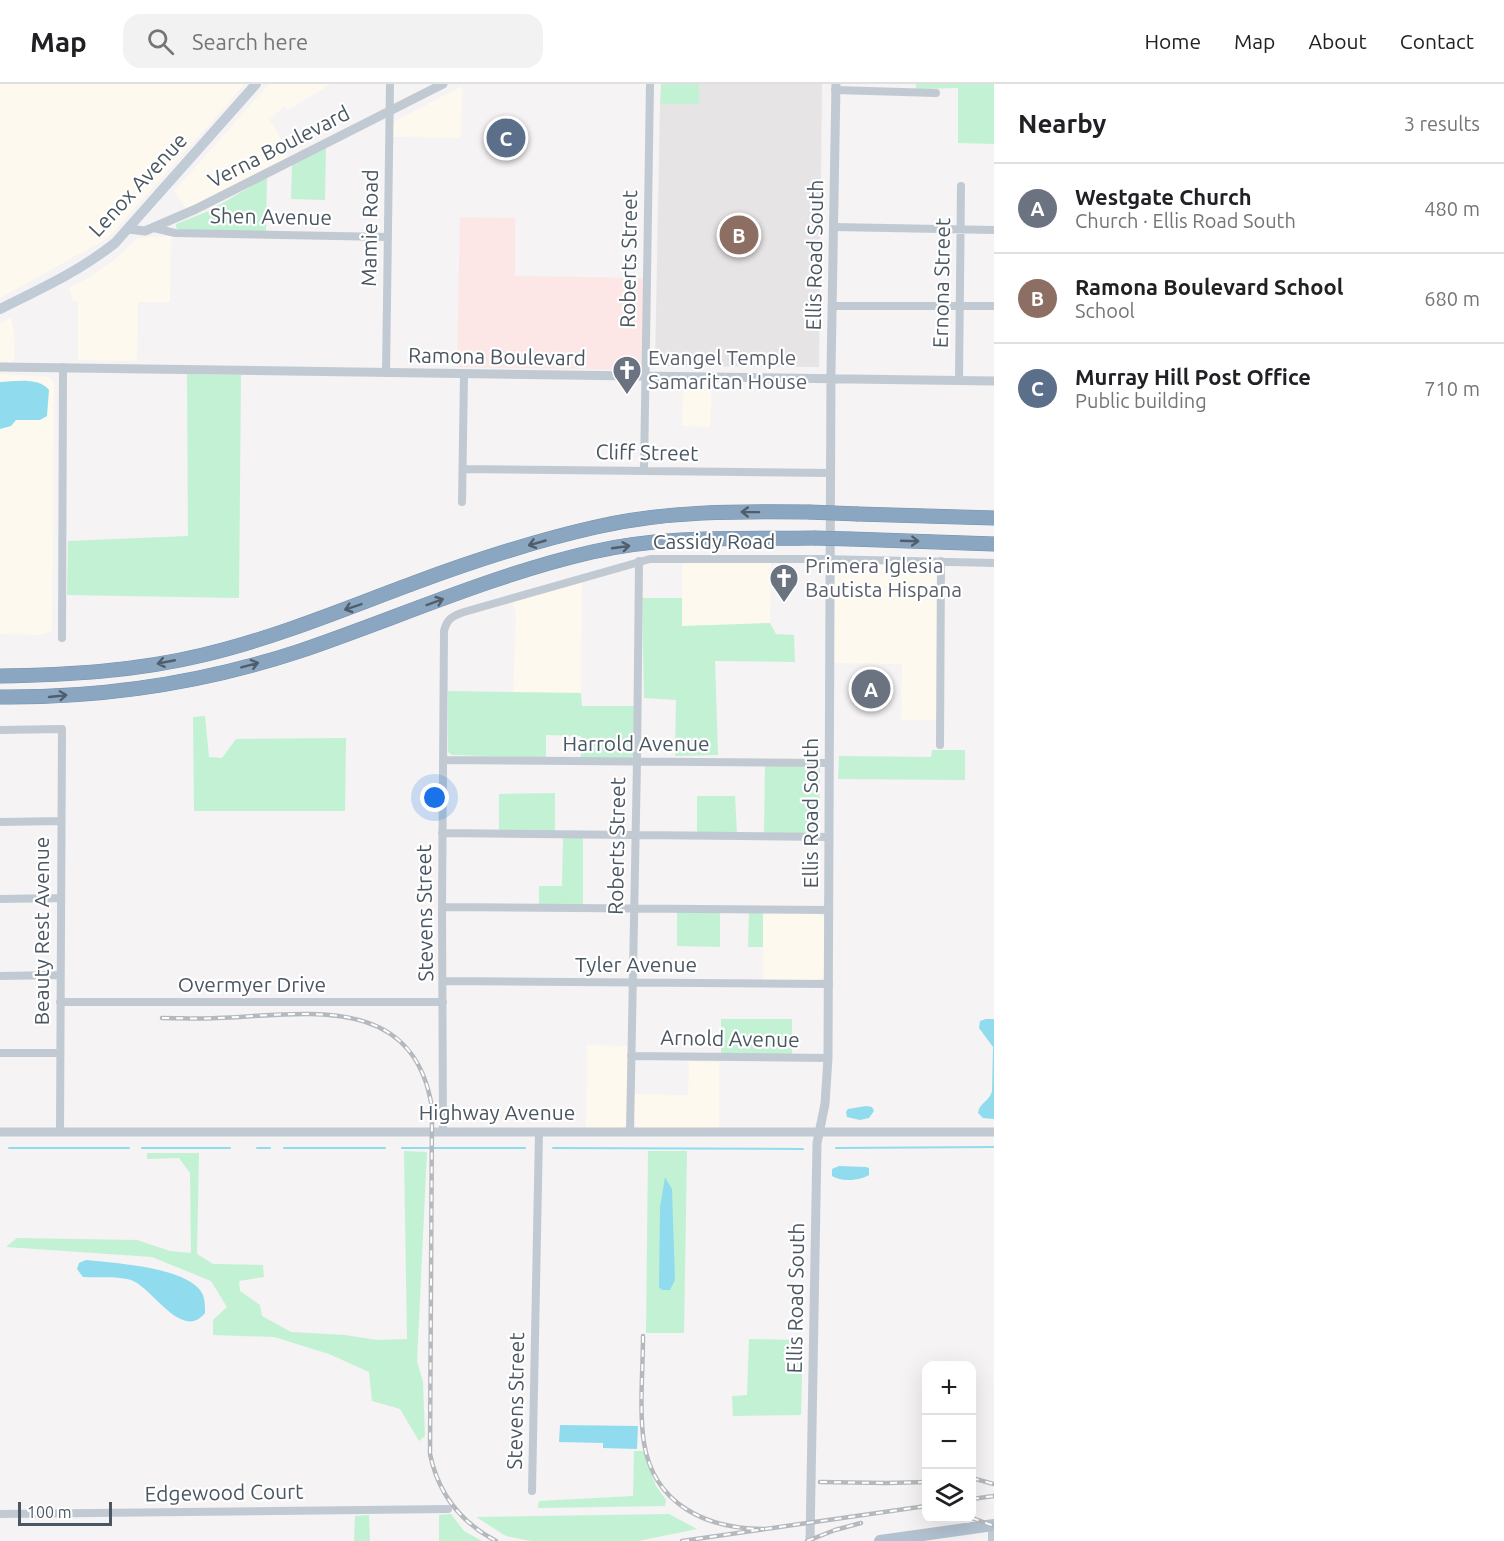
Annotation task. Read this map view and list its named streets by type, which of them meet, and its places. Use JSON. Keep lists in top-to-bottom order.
{
  "streets": {
    "main road": ["Lenox Avenue"],
    "street": [
      "Verna Boulevard",
      "Shen Avenue",
      "Mamie Road",
      "Ellis Road South",
      "Roberts Street",
      "Ernona Street",
      "Ramona Boulevard",
      "Cliff Street",
      "Cassidy Road",
      "Harrold Avenue",
      "Stevens Street",
      "Beauty Rest Avenue",
      "Tyler Avenue",
      "Overmyer Drive",
      "Arnold Avenue",
      "Highway Avenue",
      "Edgewood Court"
    ]
  },
  "crossings": [
    ["Verna Boulevard", "Lenox Avenue"],
    ["Verna Boulevard", "Shen Avenue"],
    ["Verna Boulevard", "Mamie Road"],
    ["Shen Avenue", "Mamie Road"],
    ["Mamie Road", "Ramona Boulevard"],
    ["Ellis Road South", "Ramona Boulevard"],
    ["Ellis Road South", "Cliff Street"],
    ["Ellis Road South", "Cassidy Road"],
    ["Ellis Road South", "Harrold Avenue"],
    ["Ellis Road South", "Tyler Avenue"],
    ["Ellis Road South", "Arnold Avenue"],
    ["Ellis Road South", "Highway Avenue"],
    ["Roberts Street", "Ramona Boulevard"],
    ["Roberts Street", "Cliff Street"],
    ["Roberts Street", "Cassidy Road"],
    ["Roberts Street", "Harrold Avenue"],
    ["Roberts Street", "Tyler Avenue"],
    ["Roberts Street", "Arnold Avenue"],
    ["Roberts Street", "Highway Avenue"],
    ["Ernona Street", "Ramona Boulevard"],
    ["Cassidy Road", "Stevens Street"],
    ["Harrold Avenue", "Stevens Street"],
    ["Stevens Street", "Tyler Avenue"],
    ["Stevens Street", "Overmyer Drive"],
    ["Stevens Street", "Highway Avenue"],
    ["Beauty Rest Avenue", "Overmyer Drive"],
    ["Beauty Rest Avenue", "Highway Avenue"]
  ],
  "places": {
    "church": ["Evangel Temple Samaritan House", "Primera Iglesia Bautista Hispana"]
  },
  "scale_bar": "100 m",
  "page": {
    "header": "Map",
    "search": "Search here",
    "nav": [
      "Home",
      "Map",
      "About",
      "Contact"
    ],
    "heading": ["Nearby", "3 results"],
    "pins": ["C", "B", "A"],
    "list": [
      {
        "mark": "A",
        "name": "Westgate Church",
        "note": "Church · Ellis Road South",
        "value": "480 m"
      },
      {
        "mark": "B",
        "name": "Ramona Boulevard School",
        "note": "School",
        "value": "680 m"
      },
      {
        "mark": "C",
        "name": "Murray Hill Post Office",
        "note": "Public building",
        "value": "710 m"
      }
    ],
    "map_buttons": ["+", "−"],
    "scale": "100 m"
  }
}
